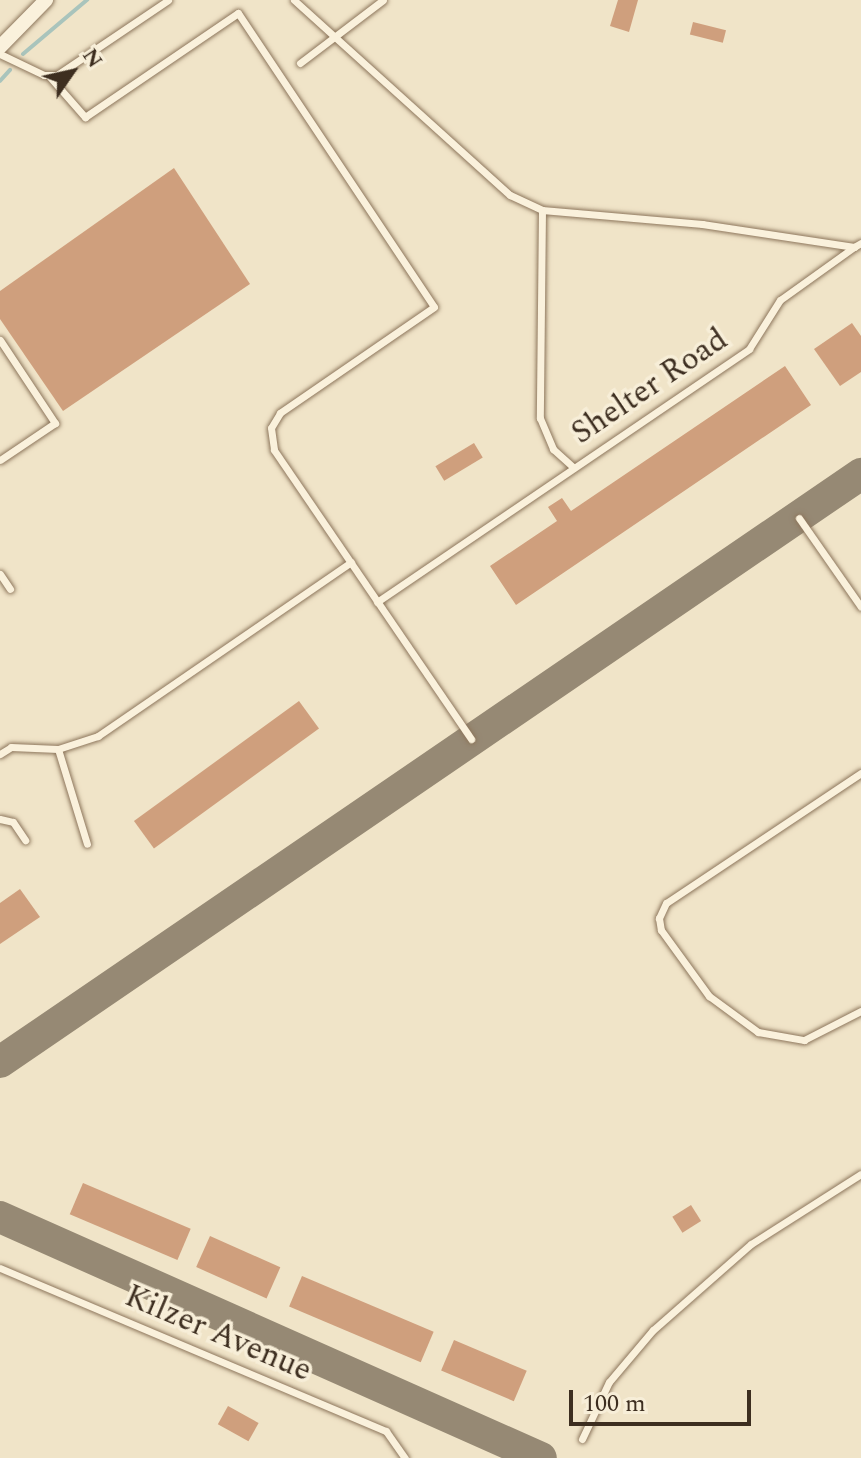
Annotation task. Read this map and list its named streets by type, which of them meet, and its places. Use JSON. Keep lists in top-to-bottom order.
{
  "streets": {
    "lane": ["Shelter Road", "Kilzer Avenue"]
  },
  "scale_bar": "100 m",
  "north": "top right"
}
